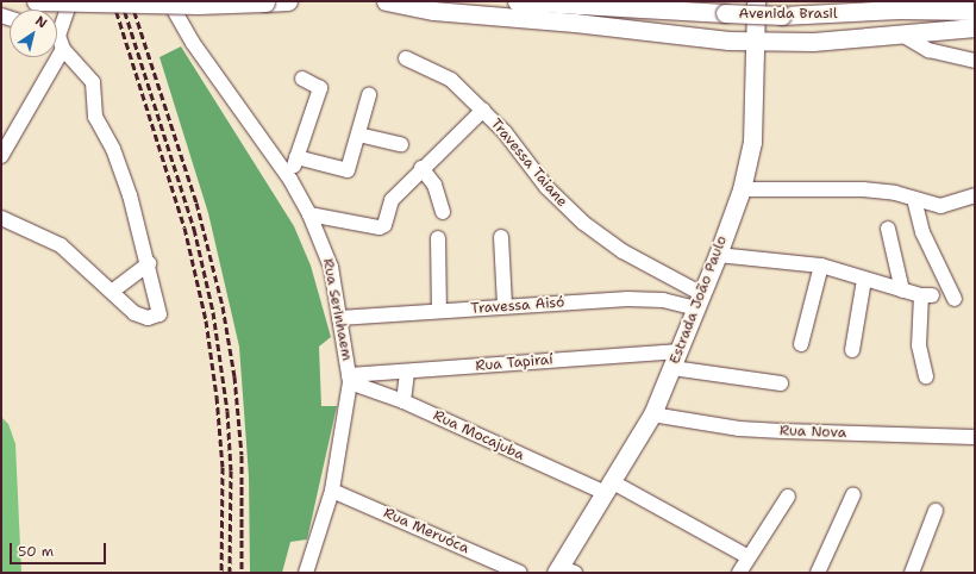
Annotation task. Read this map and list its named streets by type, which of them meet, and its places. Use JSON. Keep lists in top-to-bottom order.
{
  "streets": {
    "main road": ["Avenida Brasil", "Estrada João Paulo"],
    "street": [
      "Travessa Taiane",
      "Travessa Aisó",
      "Rua Serinhaem",
      "Rua Tapiraí",
      "Rua Nova",
      "Rua Mocajuba",
      "Rua Meruóca"
    ]
  },
  "crossings": [
    ["Travessa Taiane", "Estrada João Paulo"],
    ["Travessa Taiane", "Travessa Aisó"],
    ["Estrada João Paulo", "Travessa Aisó"],
    ["Estrada João Paulo", "Rua Tapiraí"],
    ["Estrada João Paulo", "Rua Nova"],
    ["Estrada João Paulo", "Rua Mocajuba"],
    ["Travessa Aisó", "Rua Serinhaem"],
    ["Rua Serinhaem", "Rua Tapiraí"],
    ["Rua Serinhaem", "Rua Mocajuba"],
    ["Rua Serinhaem", "Rua Meruóca"],
    ["Rua Tapiraí", "Rua Mocajuba"]
  ],
  "scale_bar": "50 m",
  "north": "top right"
}
